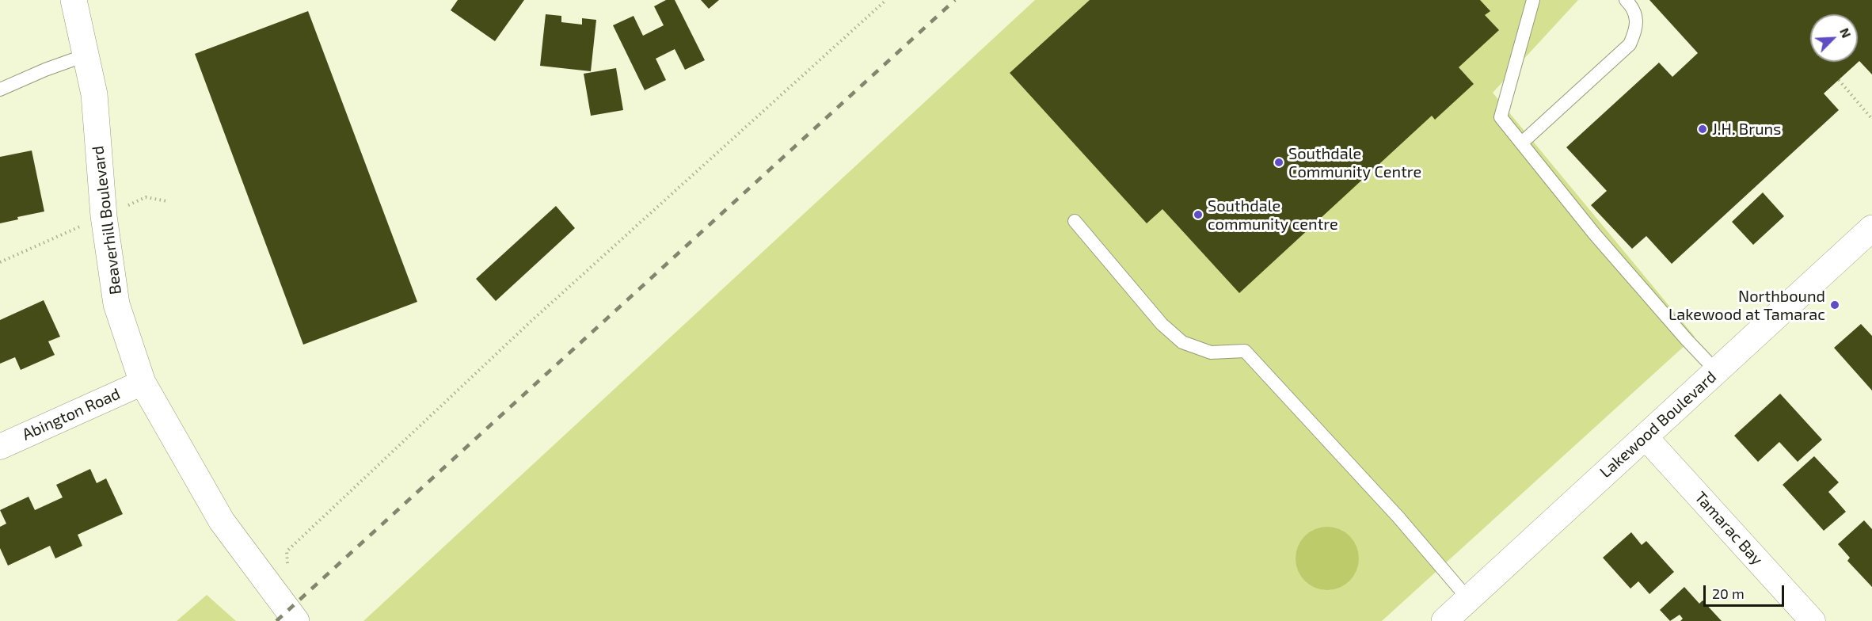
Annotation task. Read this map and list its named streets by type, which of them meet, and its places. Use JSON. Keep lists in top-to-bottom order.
{
  "streets": {
    "street": [
      "Beaverhill Boulevard",
      "Abington Road",
      "Lakewood Boulevard",
      "Tamarac Bay"
    ]
  },
  "crossings": [
    ["Beaverhill Boulevard", "Abington Road"],
    ["Lakewood Boulevard", "Tamarac Bay"]
  ],
  "places": [
    "J.H. Bruns",
    "Southdale Community Centre",
    "Southdale community centre",
    "Northbound Lakewood at Tamarac"
  ],
  "scale_bar": "20 m",
  "north": "top right"
}
